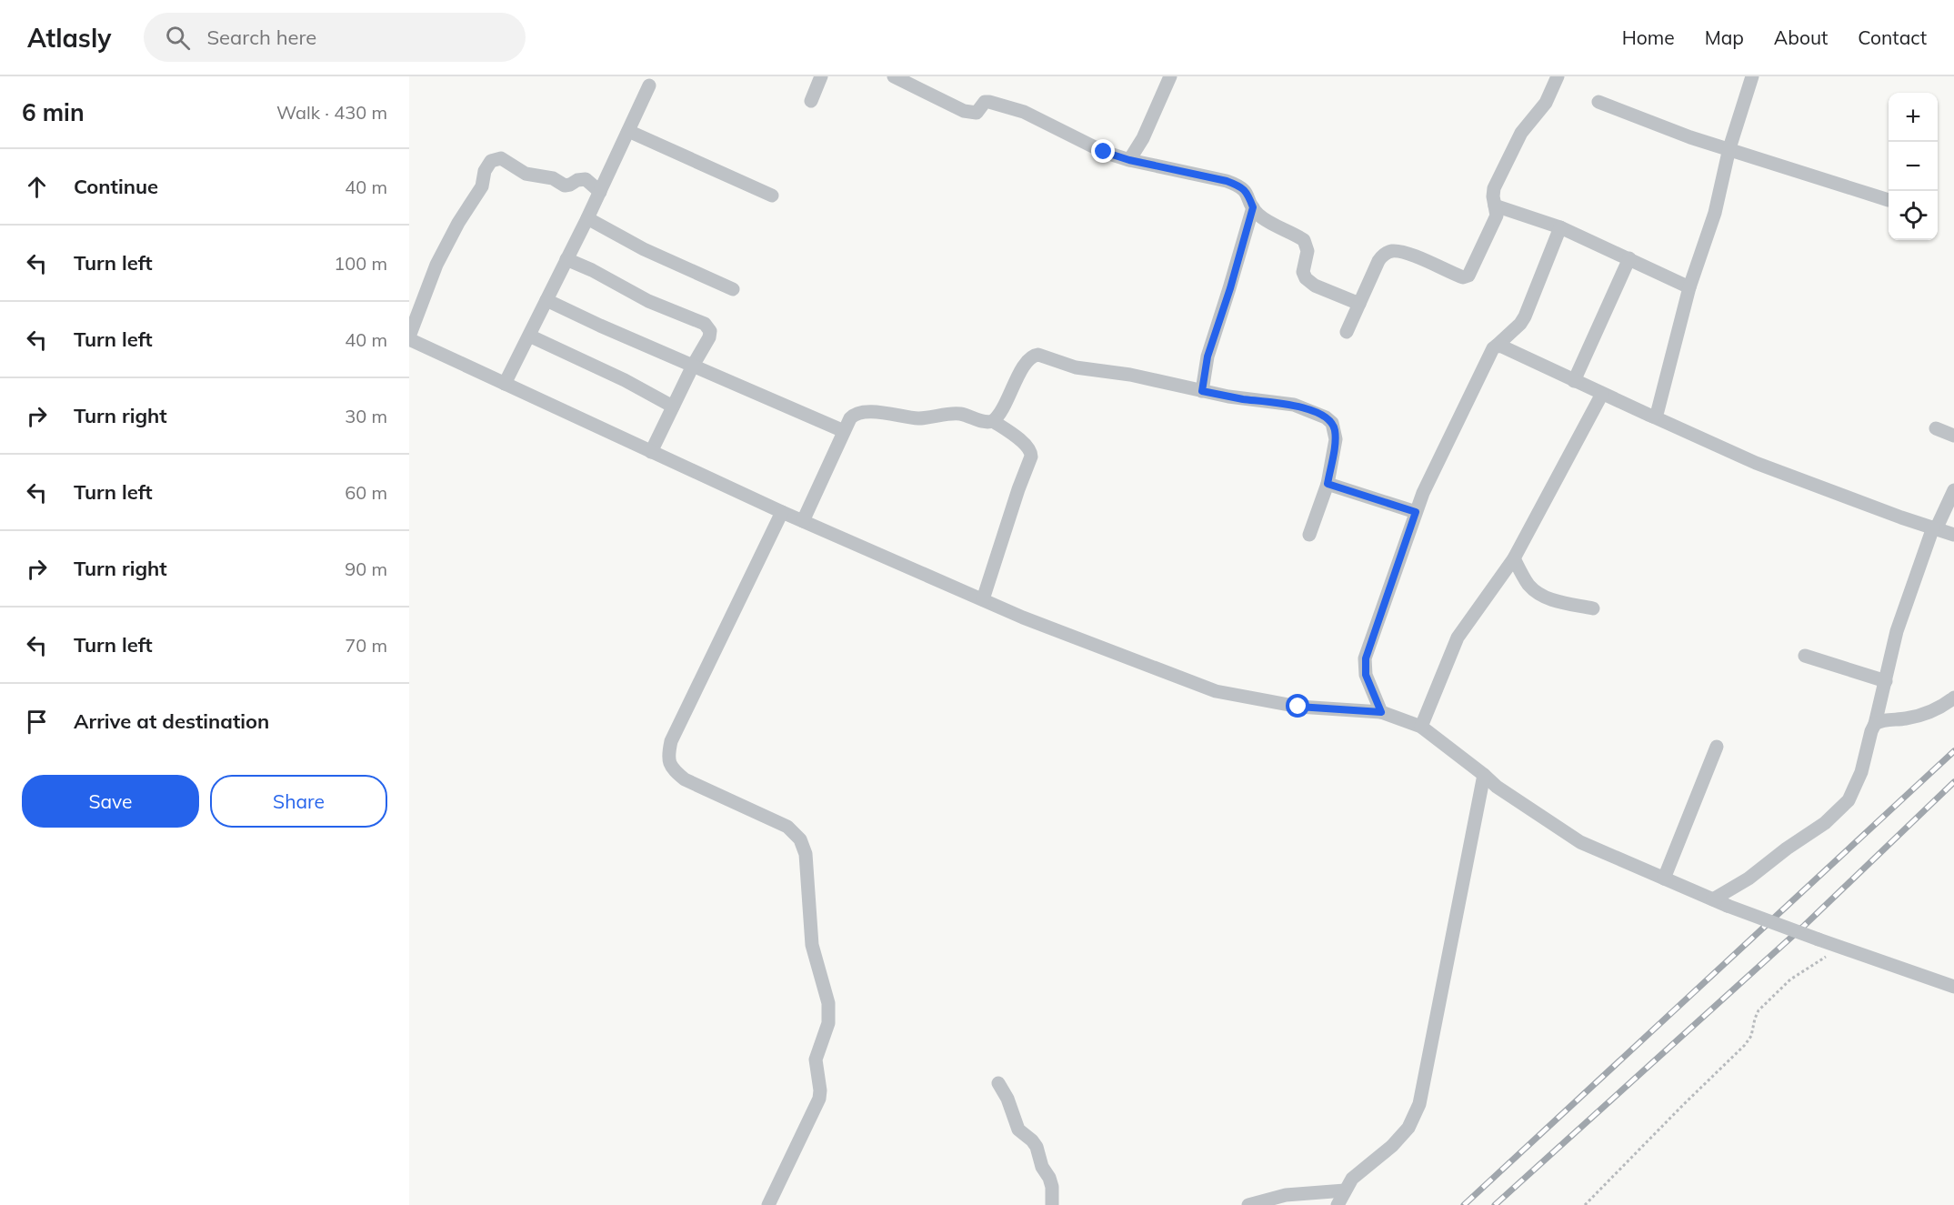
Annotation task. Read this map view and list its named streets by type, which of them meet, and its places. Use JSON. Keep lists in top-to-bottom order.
{
  "page": {
    "header": "Atlasly",
    "search": "Search here",
    "nav": [
      "Home",
      "Map",
      "About",
      "Contact"
    ],
    "heading": ["6 min", "Walk · 430 m"],
    "map_buttons": ["+", "−"],
    "list": [
      ["Continue", "40 m"],
      ["Turn left", "100 m"],
      ["Turn left", "40 m"],
      ["Turn right", "30 m"],
      ["Turn left", "60 m"],
      ["Turn right", "90 m"],
      ["Turn left", "70 m"],
      "Arrive at destination"
    ],
    "buttons": ["Save", "Share"]
  }
}
